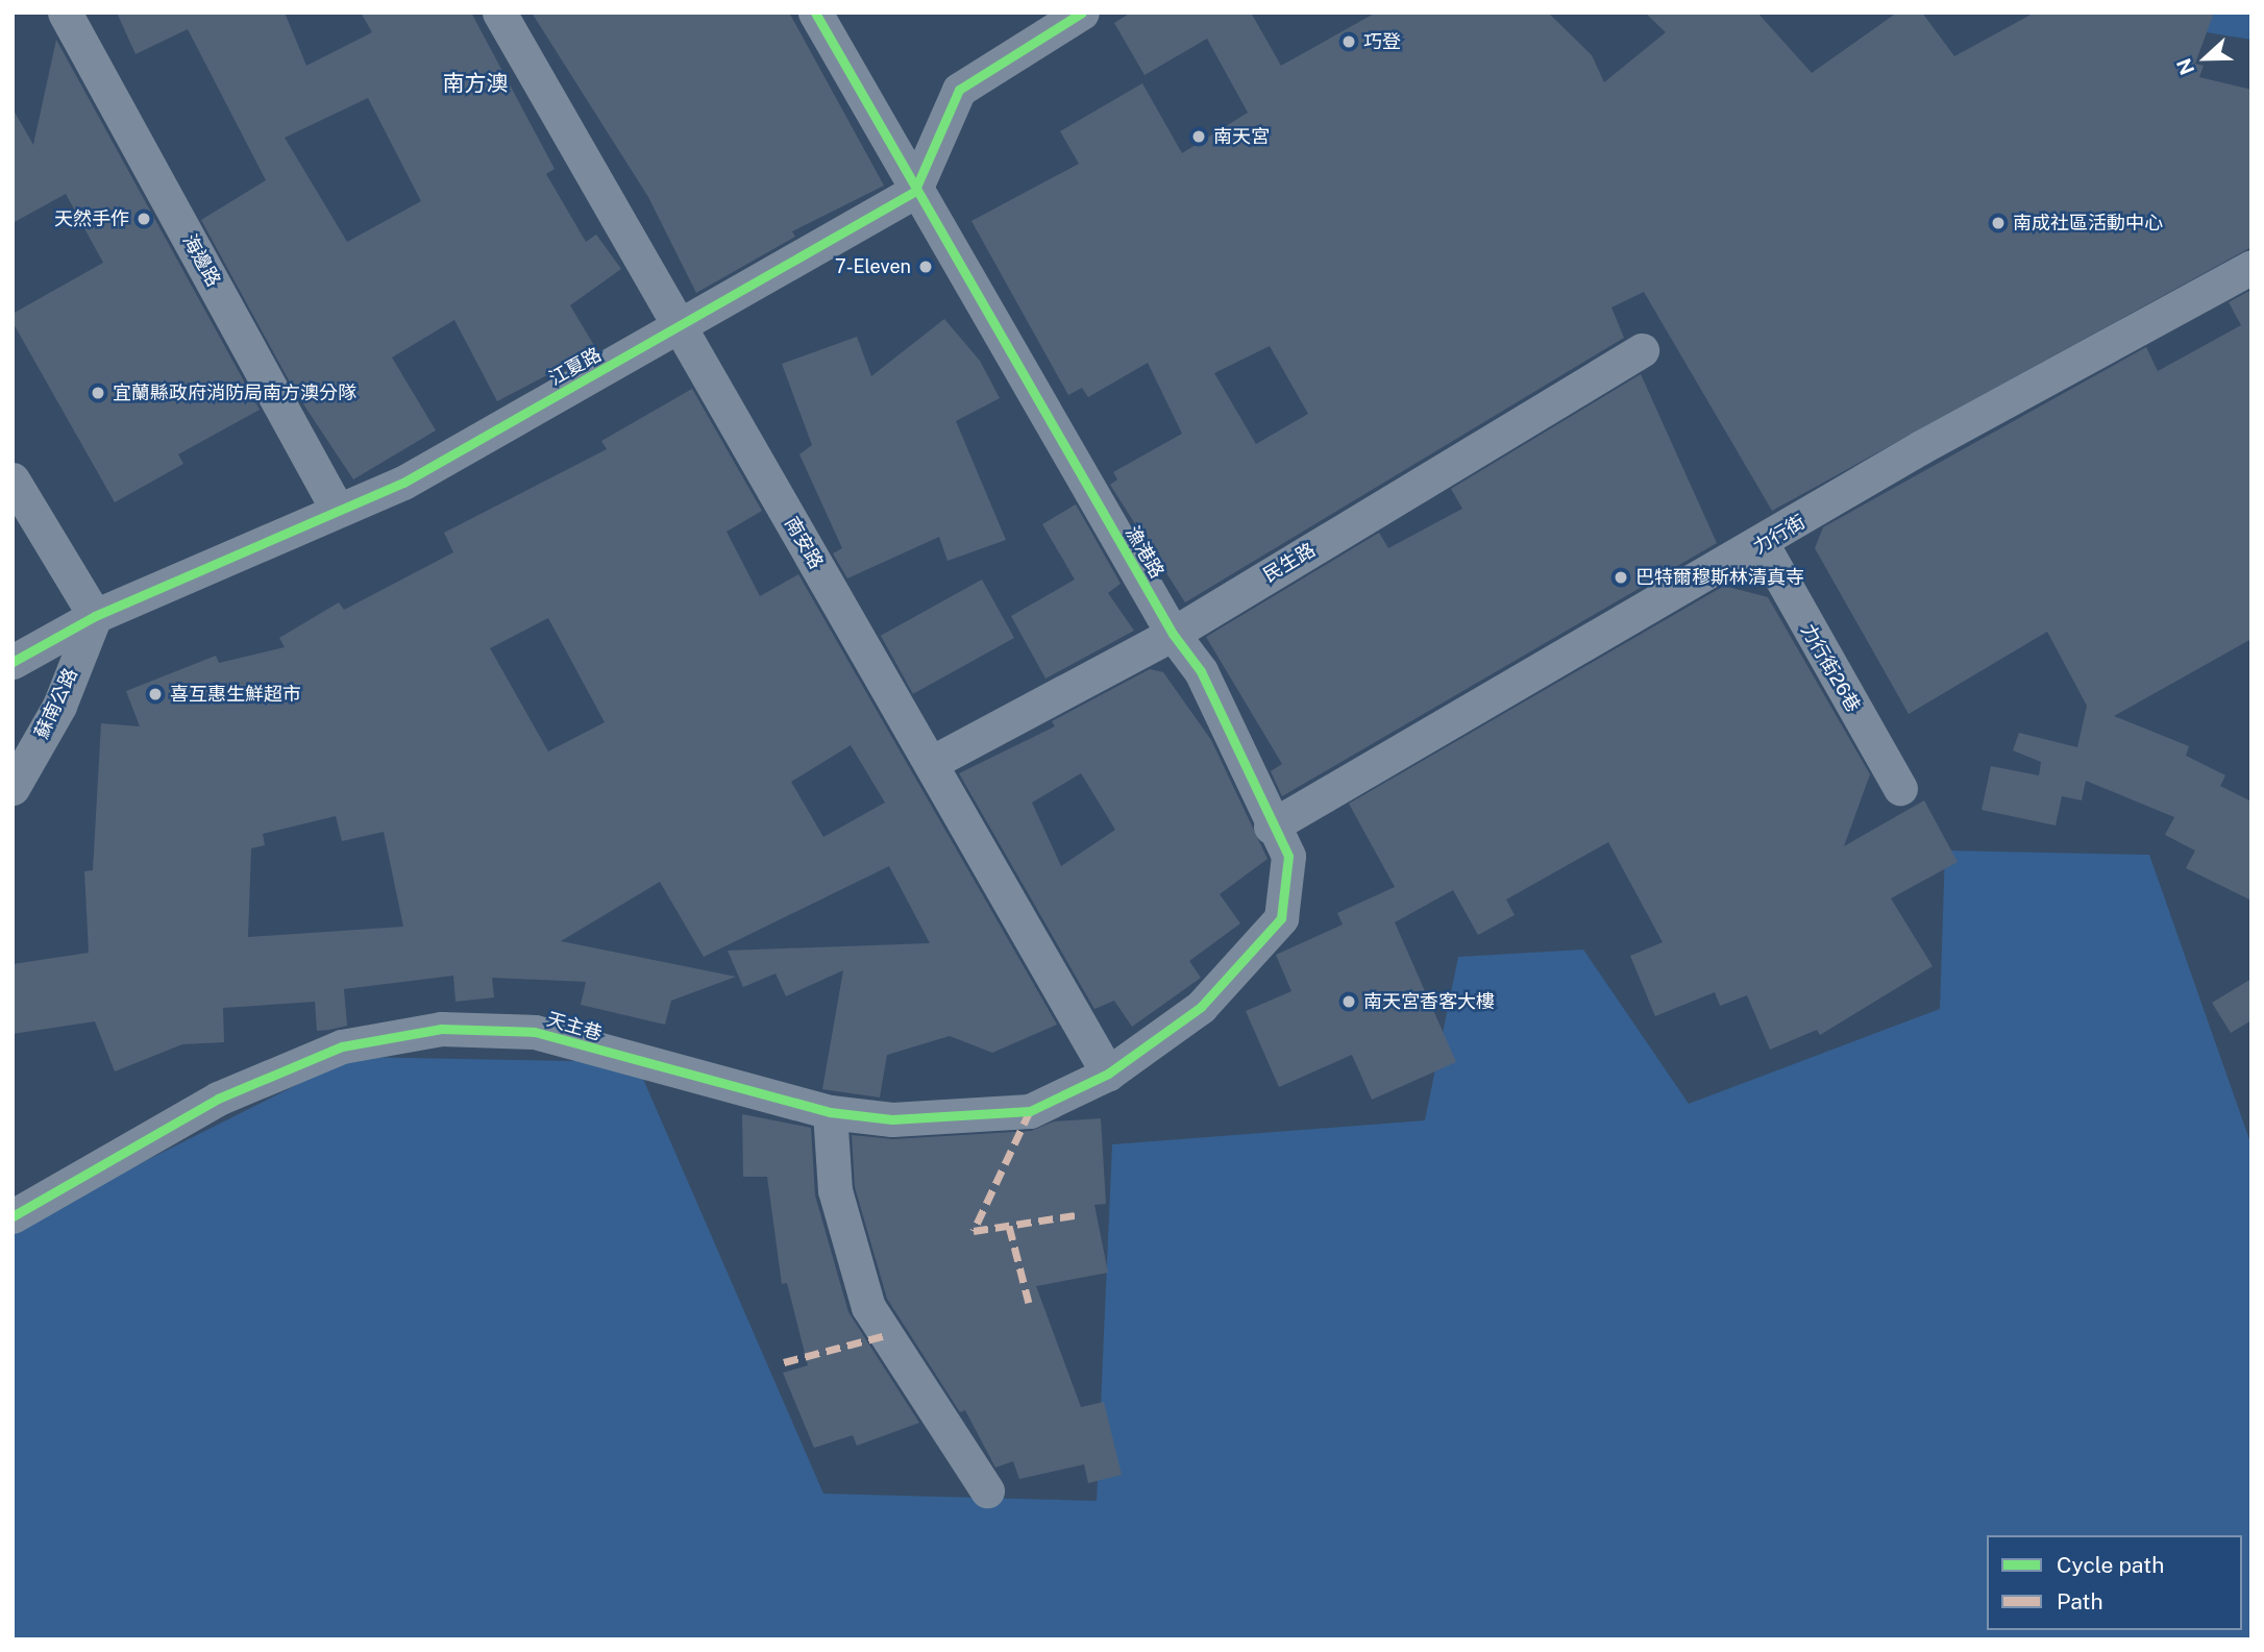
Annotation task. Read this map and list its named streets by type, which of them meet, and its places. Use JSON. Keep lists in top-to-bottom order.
{
  "streets": {
    "street": [
      "海邊路",
      "江夏路",
      "力行街",
      "南安路",
      "漁港路",
      "民生路",
      "力行街26巷",
      "蘇南公路",
      "天主巷"
    ]
  },
  "crossings": [
    ["海邊路", "江夏路"],
    ["江夏路", "南安路"],
    ["江夏路", "漁港路"],
    ["江夏路", "蘇南公路"],
    ["力行街", "漁港路"],
    ["力行街", "力行街26巷"],
    ["南安路", "漁港路"],
    ["南安路", "民生路"],
    ["南安路", "天主巷"],
    ["漁港路", "民生路"],
    ["漁港路", "天主巷"]
  ],
  "districts": ["南方澳"],
  "places": [
    "巧登",
    "南天宮",
    "天然手作",
    "南成社區活動中心",
    "7-Eleven",
    "宜蘭縣政府消防局南方澳分隊",
    "巴特爾穆斯林清真寺",
    "喜互惠生鮮超市",
    "南天宮香客大樓"
  ],
  "legend": ["Cycle path", "Path"],
  "north": "left"
}
